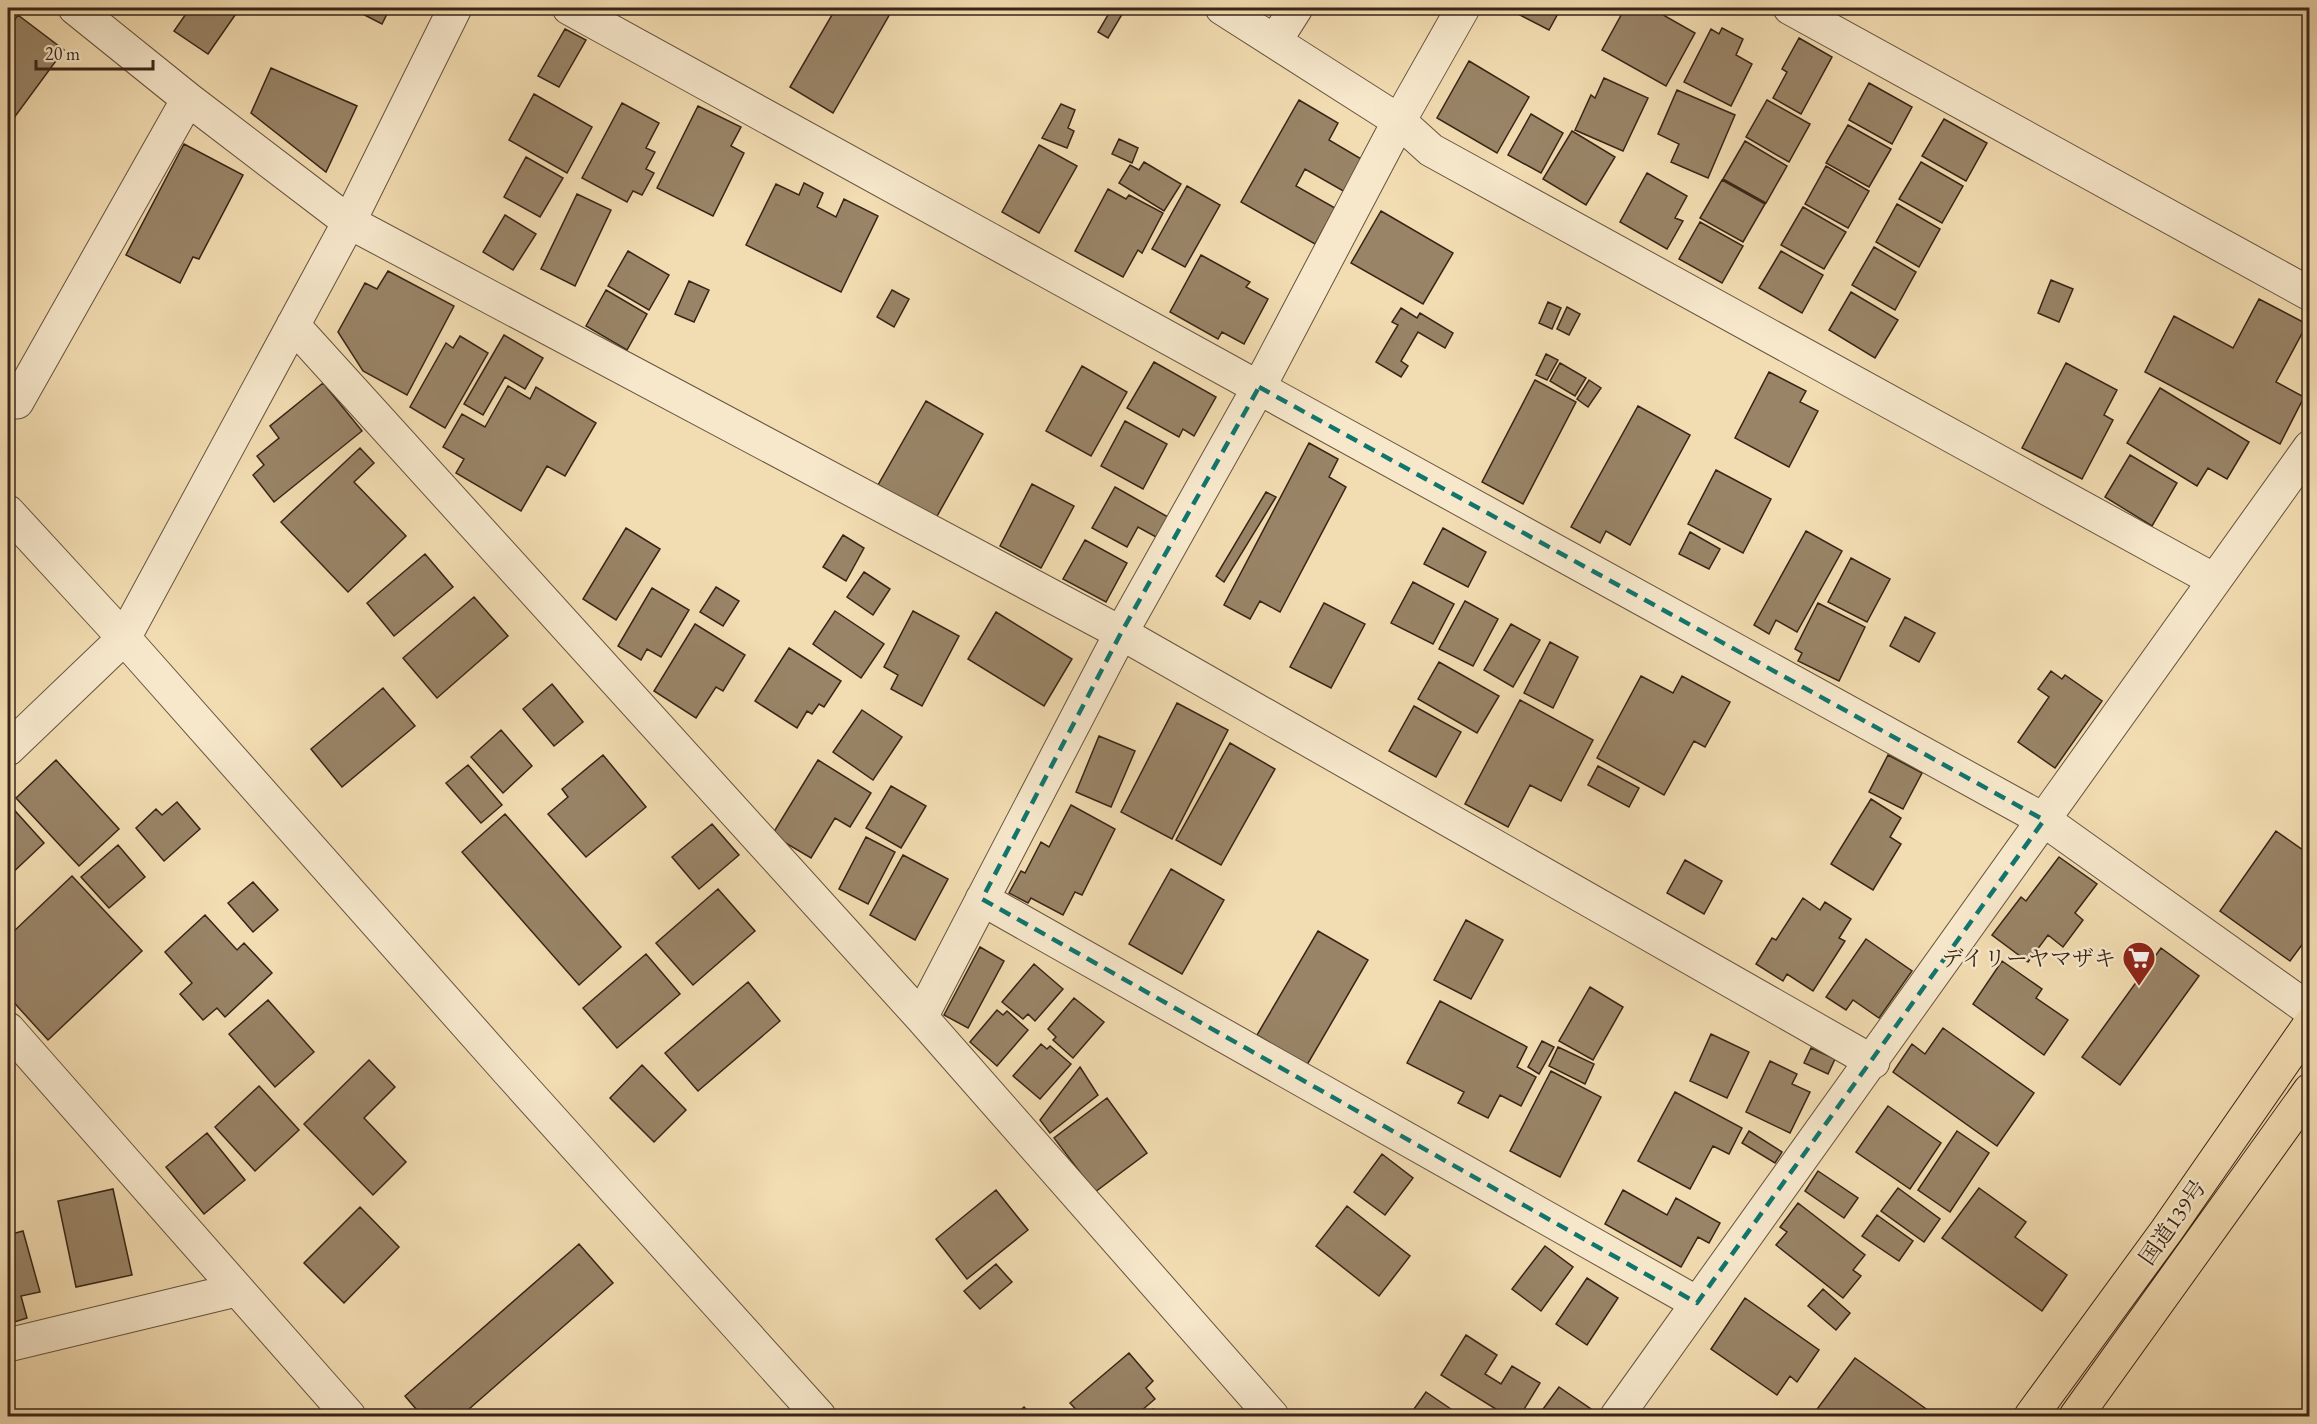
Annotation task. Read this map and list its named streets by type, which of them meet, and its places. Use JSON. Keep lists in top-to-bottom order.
{
  "streets": {
    "highway": ["国道139号"]
  },
  "places": {
    "supermarket": ["デイリーヤマザキ"]
  },
  "scale_bar": "20 m"
}
